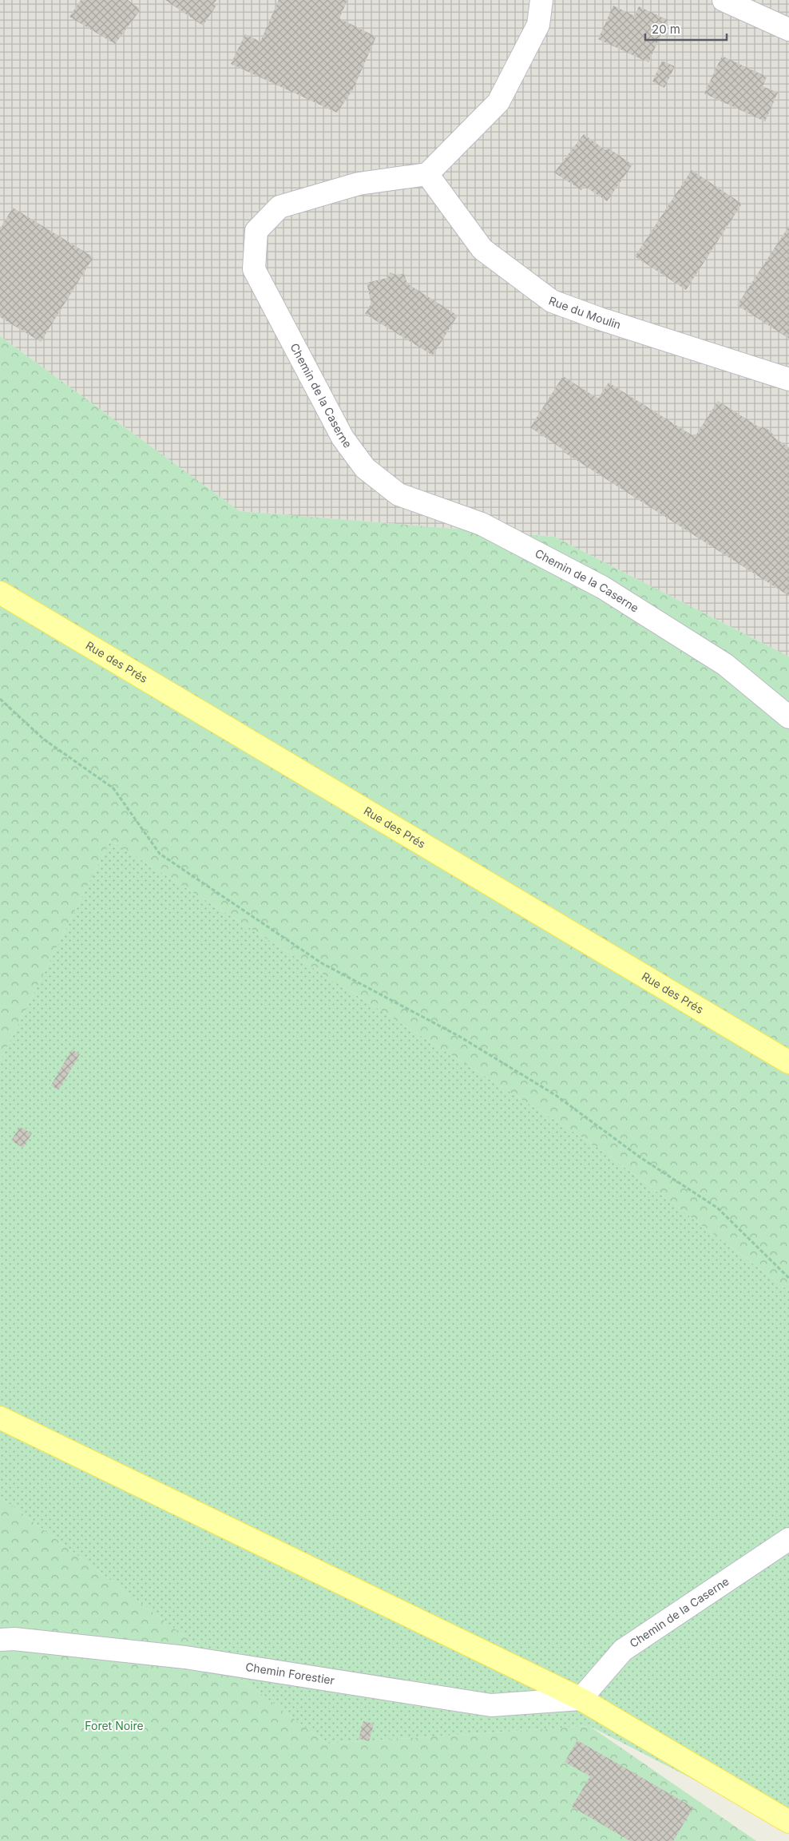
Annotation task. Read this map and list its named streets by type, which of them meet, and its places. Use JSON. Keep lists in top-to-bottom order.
{
  "streets": {
    "main road": ["Rue des Prés"],
    "street": ["Rue du Moulin", "Chemin de la Caserne", "Chemin Forestier"]
  },
  "crossings": [
    ["Rue du Moulin", "Chemin de la Caserne"],
    ["Chemin de la Caserne", "Chemin Forestier"]
  ],
  "parks": ["Foret Noire"],
  "scale_bar": "20 m"
}
